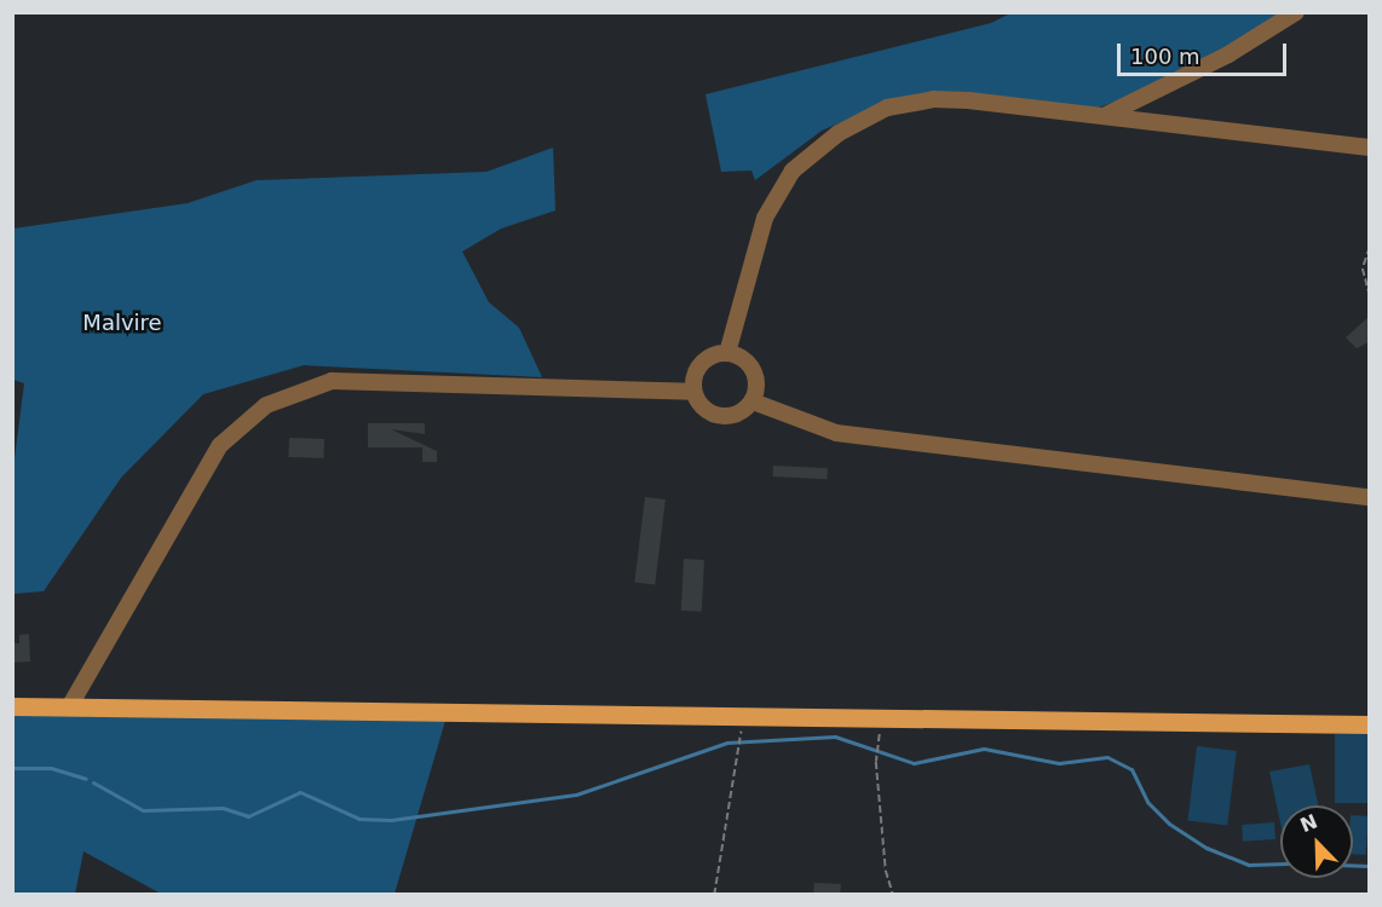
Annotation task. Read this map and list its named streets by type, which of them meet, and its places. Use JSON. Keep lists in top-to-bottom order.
{
  "parks": ["Malvire"],
  "scale_bar": "100 m",
  "north": "top left"
}
